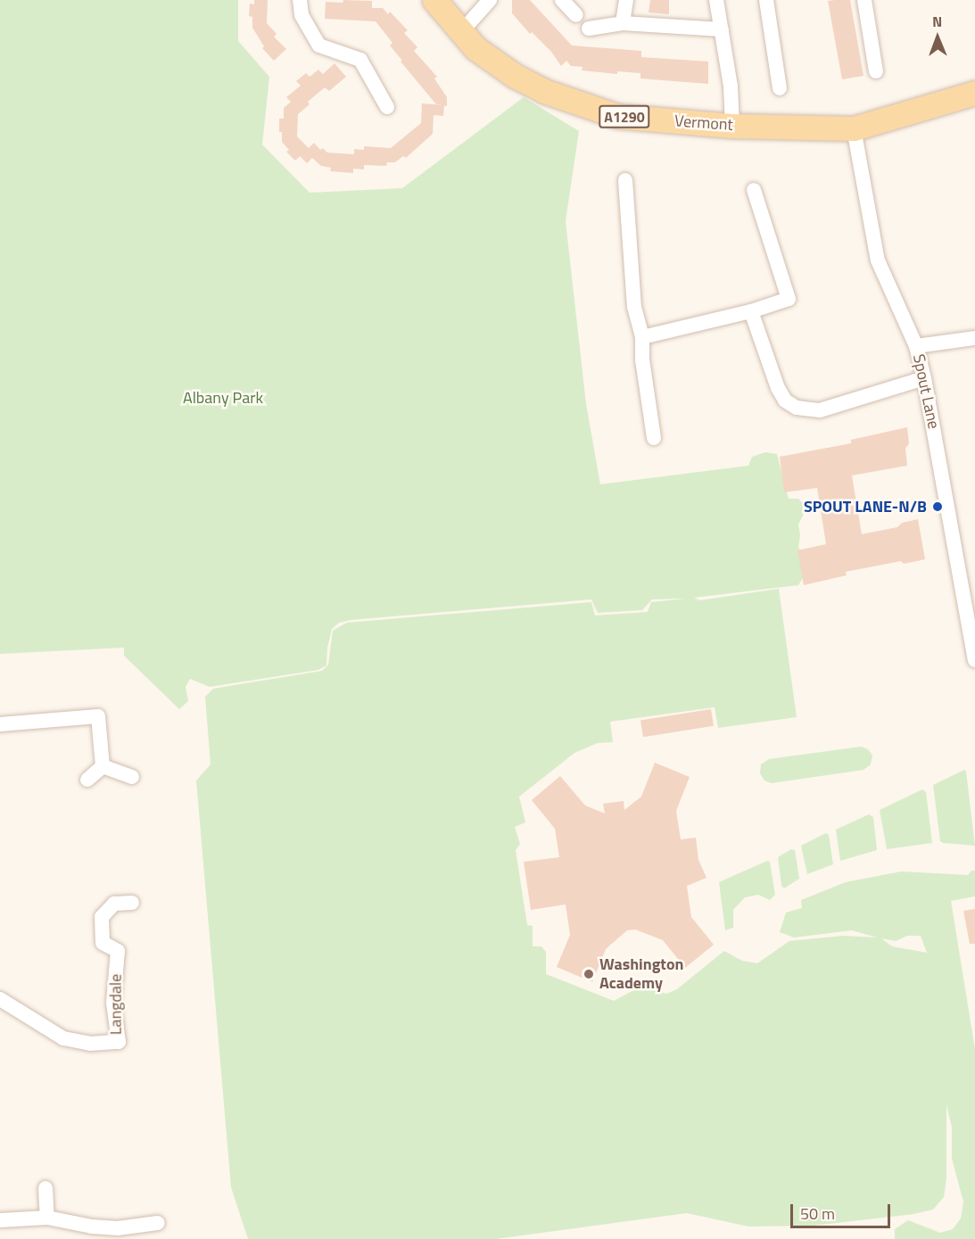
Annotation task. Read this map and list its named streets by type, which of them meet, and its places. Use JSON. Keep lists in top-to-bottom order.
{
  "streets": {
    "main road": ["A1290", "Vermont"],
    "street": ["Spout Lane", "Langdale"]
  },
  "crossings": [
    ["Vermont", "Spout Lane"]
  ],
  "parks": ["Albany Park"],
  "places": ["SPOUT LANE-N/B", "Washington Academy"],
  "scale_bar": "50 m",
  "north": "top"
}
